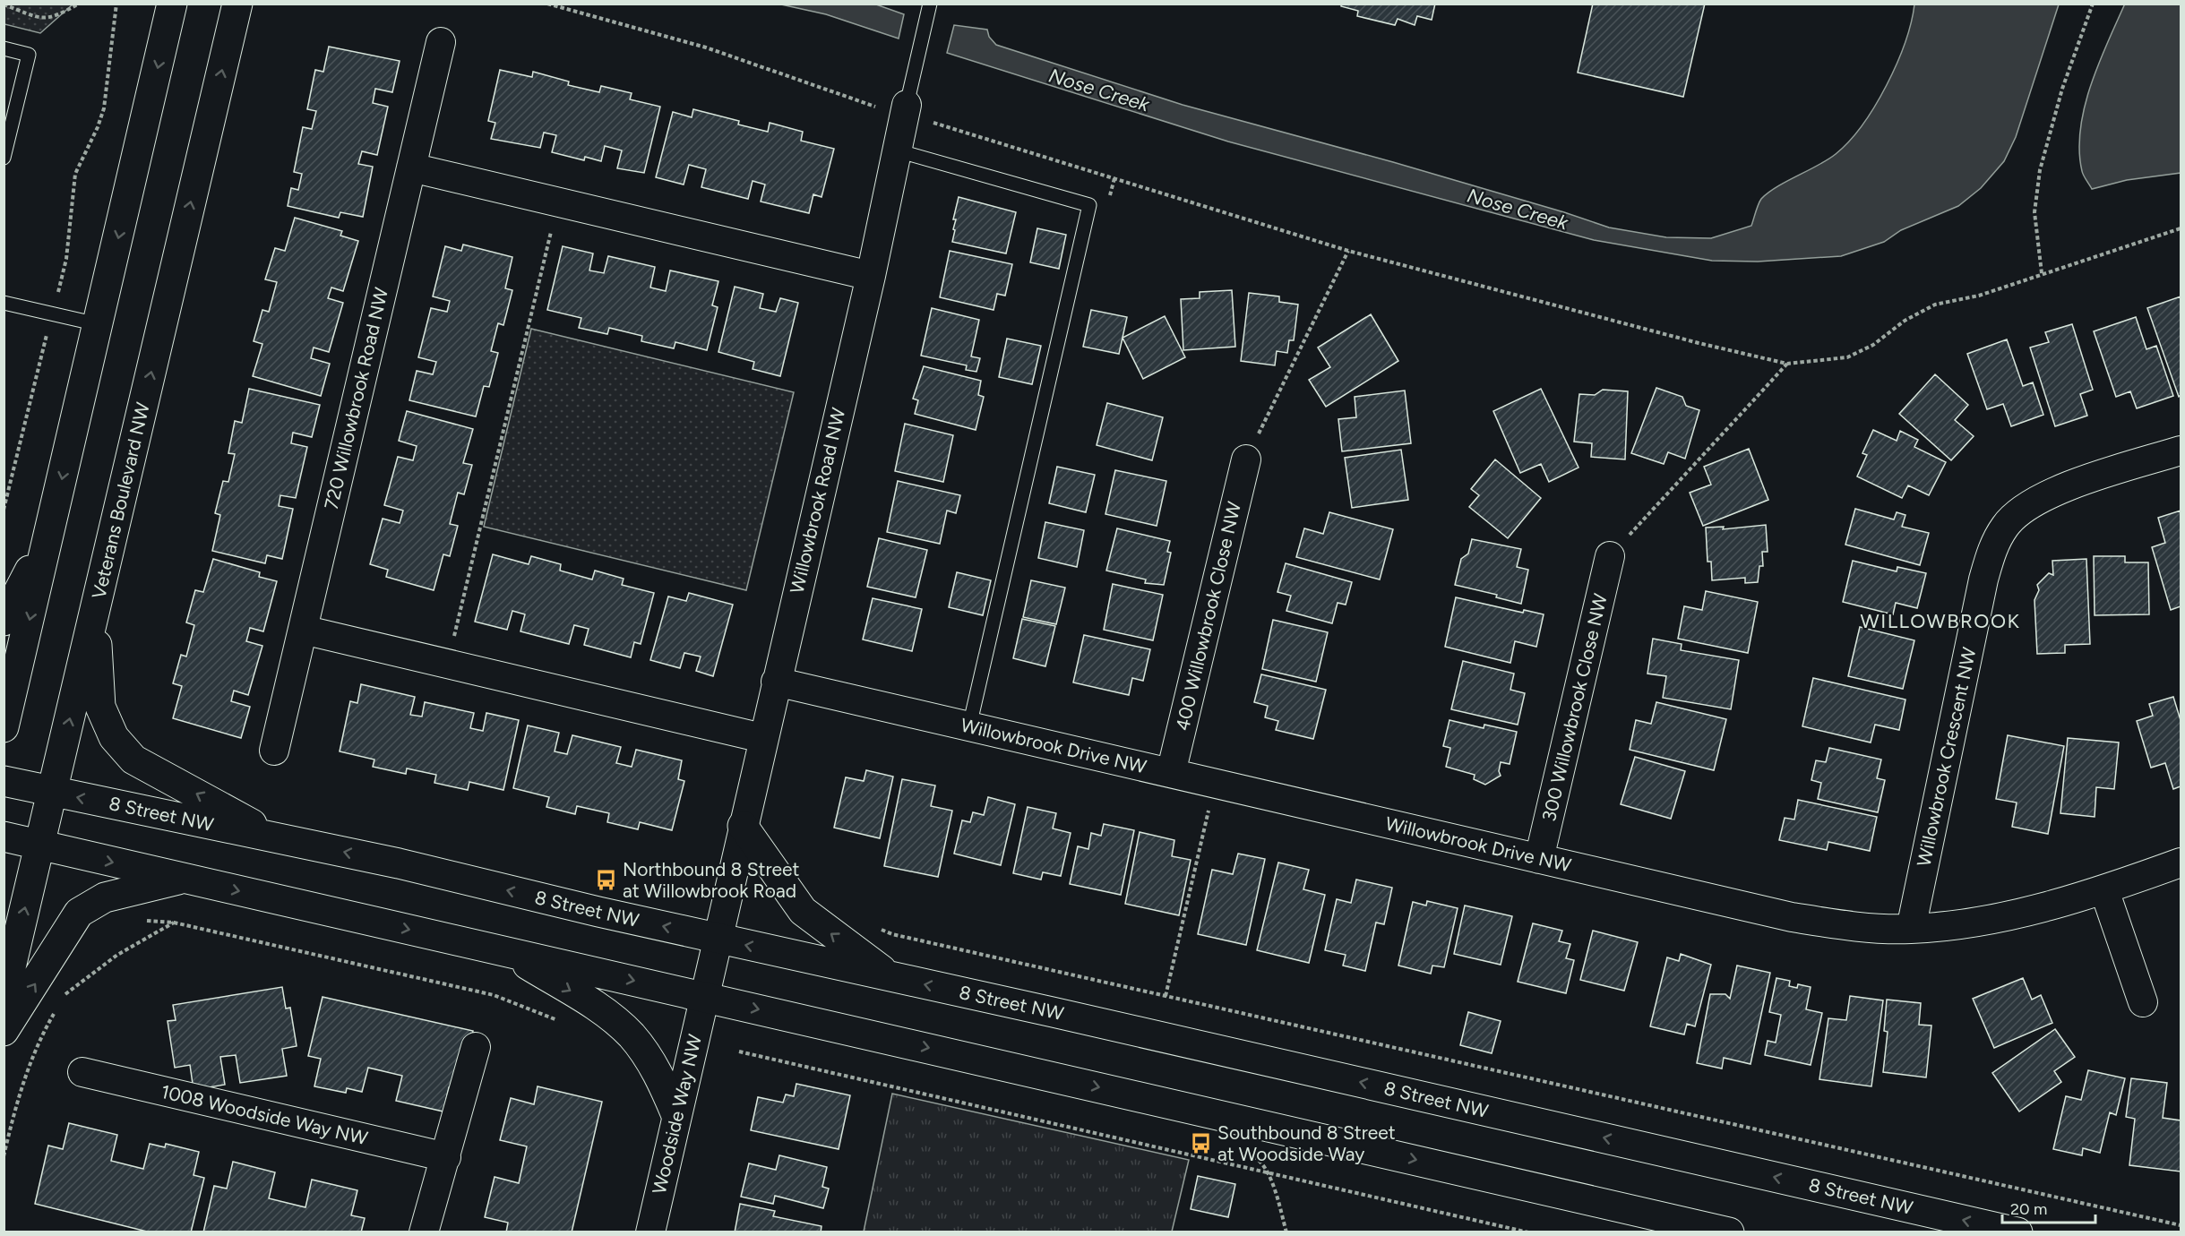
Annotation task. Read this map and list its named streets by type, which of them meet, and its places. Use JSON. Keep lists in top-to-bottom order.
{
  "streets": {
    "main road": ["Veterans Boulevard NW", "8 Street NW"],
    "street": [
      "720 Willowbrook Road NW",
      "Willowbrook Road NW",
      "400 Willowbrook Close NW",
      "300 Willowbrook Close NW",
      "Willowbrook Drive NW",
      "Willowbrook Crescent NW",
      "Woodside Way NW",
      "1008 Woodside Way NW"
    ]
  },
  "crossings": [
    ["Veterans Boulevard NW", "8 Street NW"],
    ["Willowbrook Road NW", "Willowbrook Drive NW"],
    ["Willowbrook Road NW", "8 Street NW"],
    ["Willowbrook Road NW", "Woodside Way NW"],
    ["400 Willowbrook Close NW", "Willowbrook Drive NW"],
    ["300 Willowbrook Close NW", "Willowbrook Drive NW"],
    ["Willowbrook Drive NW", "Willowbrook Crescent NW"]
  ],
  "districts": ["WILLOWBROOK"],
  "water": ["Nose Creek"],
  "places": {
    "bus stop": ["Northbound 8 Street at Willowbrook Road", "Southbound 8 Street at Woodside Way"]
  },
  "scale_bar": "20 m"
}
